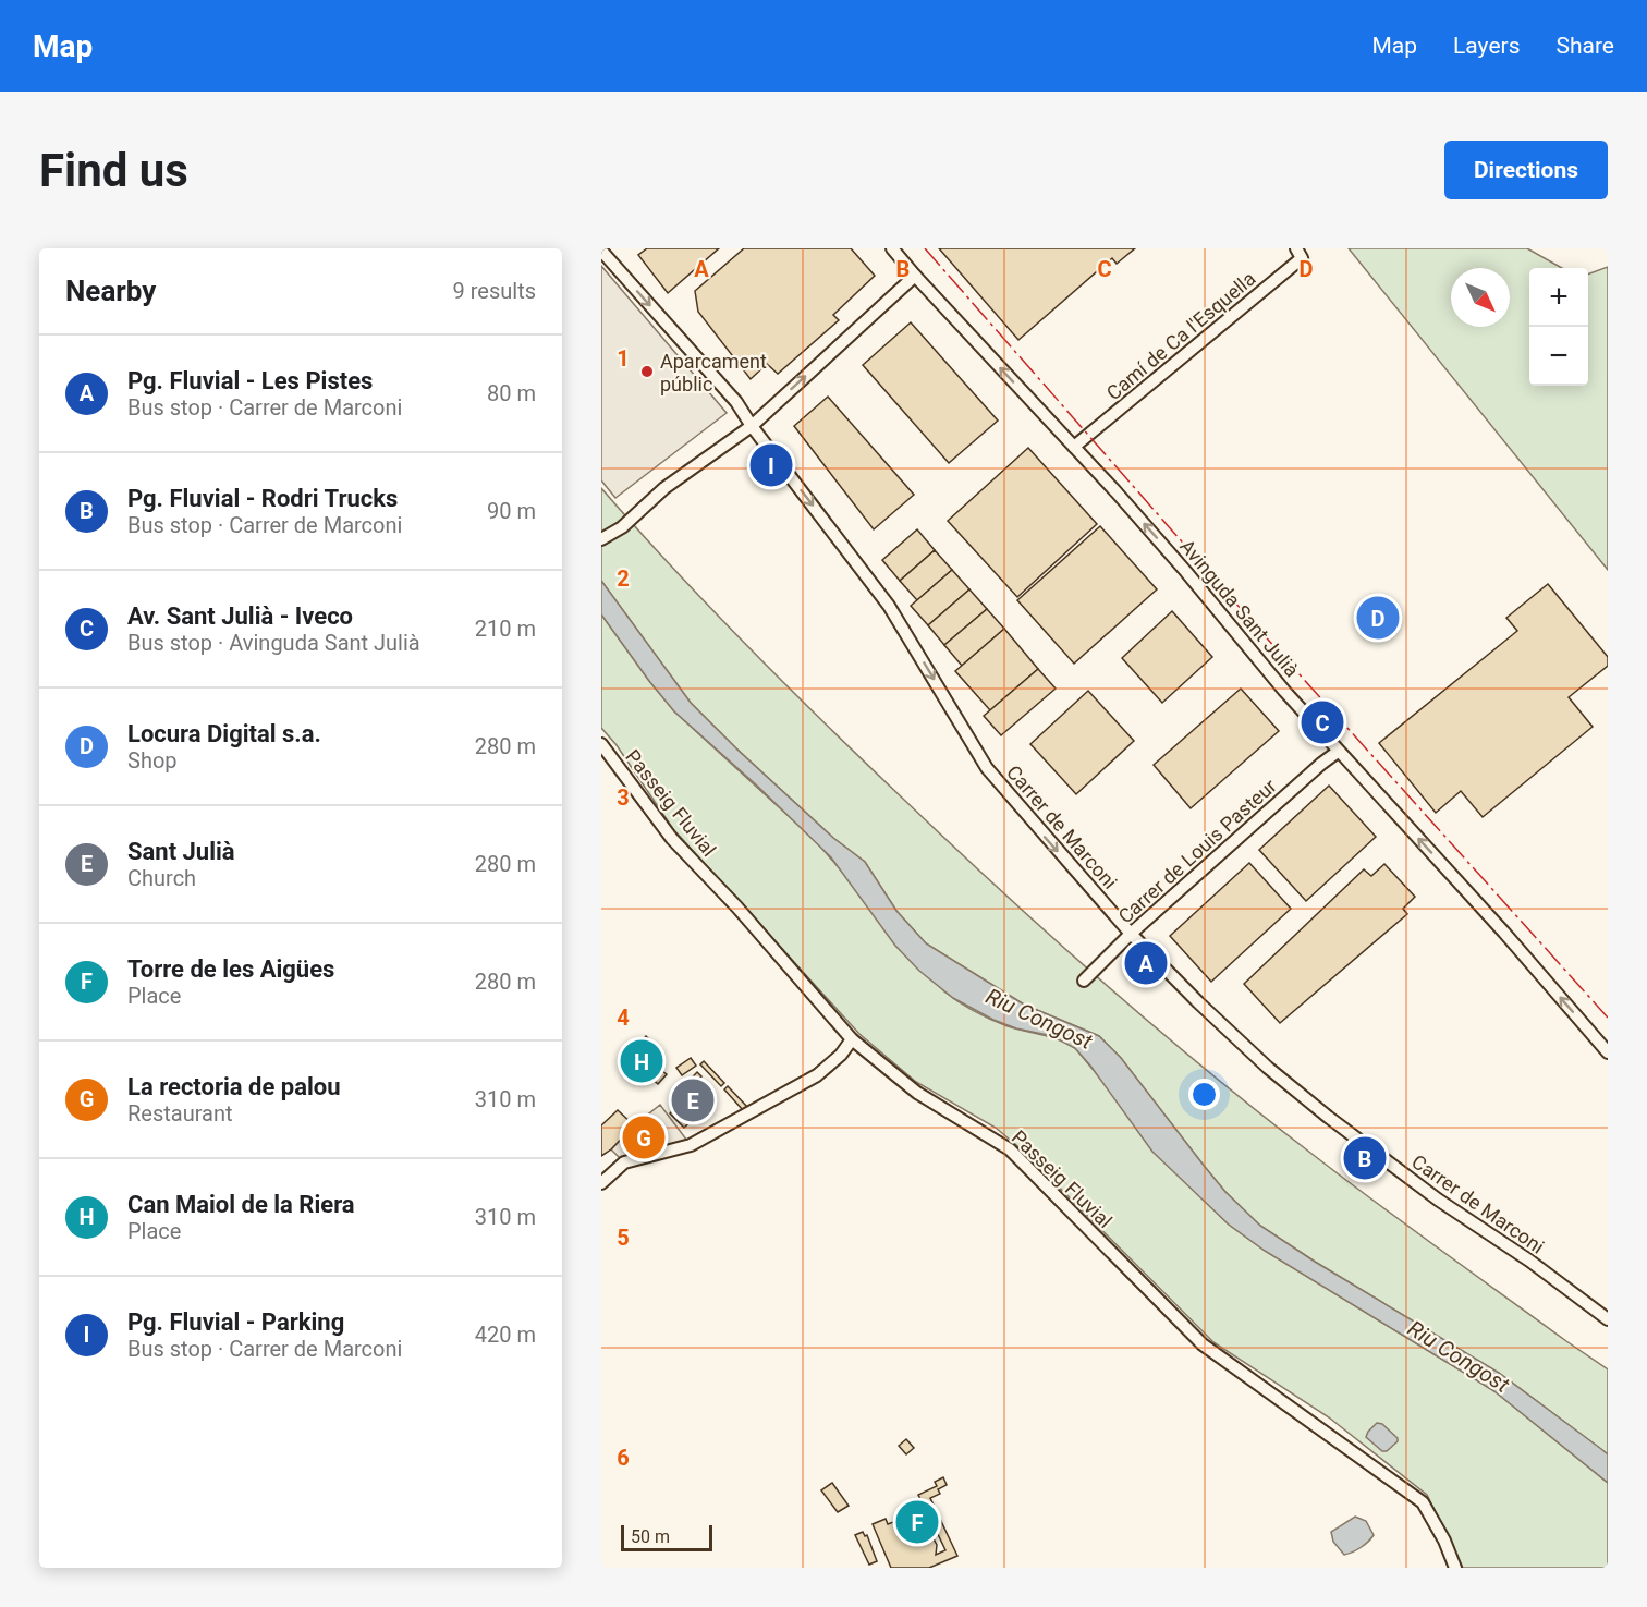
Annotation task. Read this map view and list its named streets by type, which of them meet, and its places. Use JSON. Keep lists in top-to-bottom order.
{
  "streets": {
    "street": [
      "Camí de Ca l'Esquella",
      "Avinguda Sant Julià",
      "Passeig Fluvial",
      "Carrer de Marconi",
      "Carrer de Louis Pasteur"
    ]
  },
  "crossings": [
    ["Camí de Ca l'Esquella", "Avinguda Sant Julià"],
    ["Avinguda Sant Julià", "Carrer de Louis Pasteur"],
    ["Carrer de Marconi", "Carrer de Louis Pasteur"]
  ],
  "one_way": ["Avinguda Sant Julià", "Carrer de Marconi"],
  "water": ["Riu Congost"],
  "places": ["Aparcament públic"],
  "scale_bar": "50 m",
  "north": "bottom right",
  "page": {
    "header": "Map",
    "nav": ["Map", "Layers", "Share"],
    "buttons": "Directions",
    "title": "Find us",
    "heading": ["Nearby", "9 results"],
    "map_buttons": ["+", "−"],
    "list": [
      {
        "mark": "A",
        "name": "Pg. Fluvial - Les Pistes",
        "note": "Bus stop · Carrer de Marconi",
        "value": "80 m"
      },
      {
        "mark": "B",
        "name": "Pg. Fluvial - Rodri Trucks",
        "note": "Bus stop · Carrer de Marconi",
        "value": "90 m"
      },
      {
        "mark": "C",
        "name": "Av. Sant Julià - Iveco",
        "note": "Bus stop · Avinguda Sant Julià",
        "value": "210 m"
      },
      {
        "mark": "D",
        "name": "Locura Digital s.a.",
        "note": "Shop",
        "value": "280 m"
      },
      {
        "mark": "E",
        "name": "Sant Julià",
        "note": "Church",
        "value": "280 m"
      },
      {
        "mark": "F",
        "name": "Torre de les Aigües",
        "note": "Place",
        "value": "280 m"
      },
      {
        "mark": "G",
        "name": "La rectoria de palou",
        "note": "Restaurant",
        "value": "310 m"
      },
      {
        "mark": "H",
        "name": "Can Maiol de la Riera",
        "note": "Place",
        "value": "310 m"
      },
      {
        "mark": "I",
        "name": "Pg. Fluvial - Parking",
        "note": "Bus stop · Carrer de Marconi",
        "value": "420 m"
      }
    ],
    "pins": [
      "I",
      "D",
      "C",
      "A",
      "H",
      "E",
      "G",
      "B",
      "F"
    ],
    "scale": "50 m"
  },
  "grid": {
    "columns": [
      "A",
      "B",
      "C",
      "D"
    ],
    "rows": [
      "1",
      "2",
      "3",
      "4",
      "5",
      "6"
    ]
  }
}
